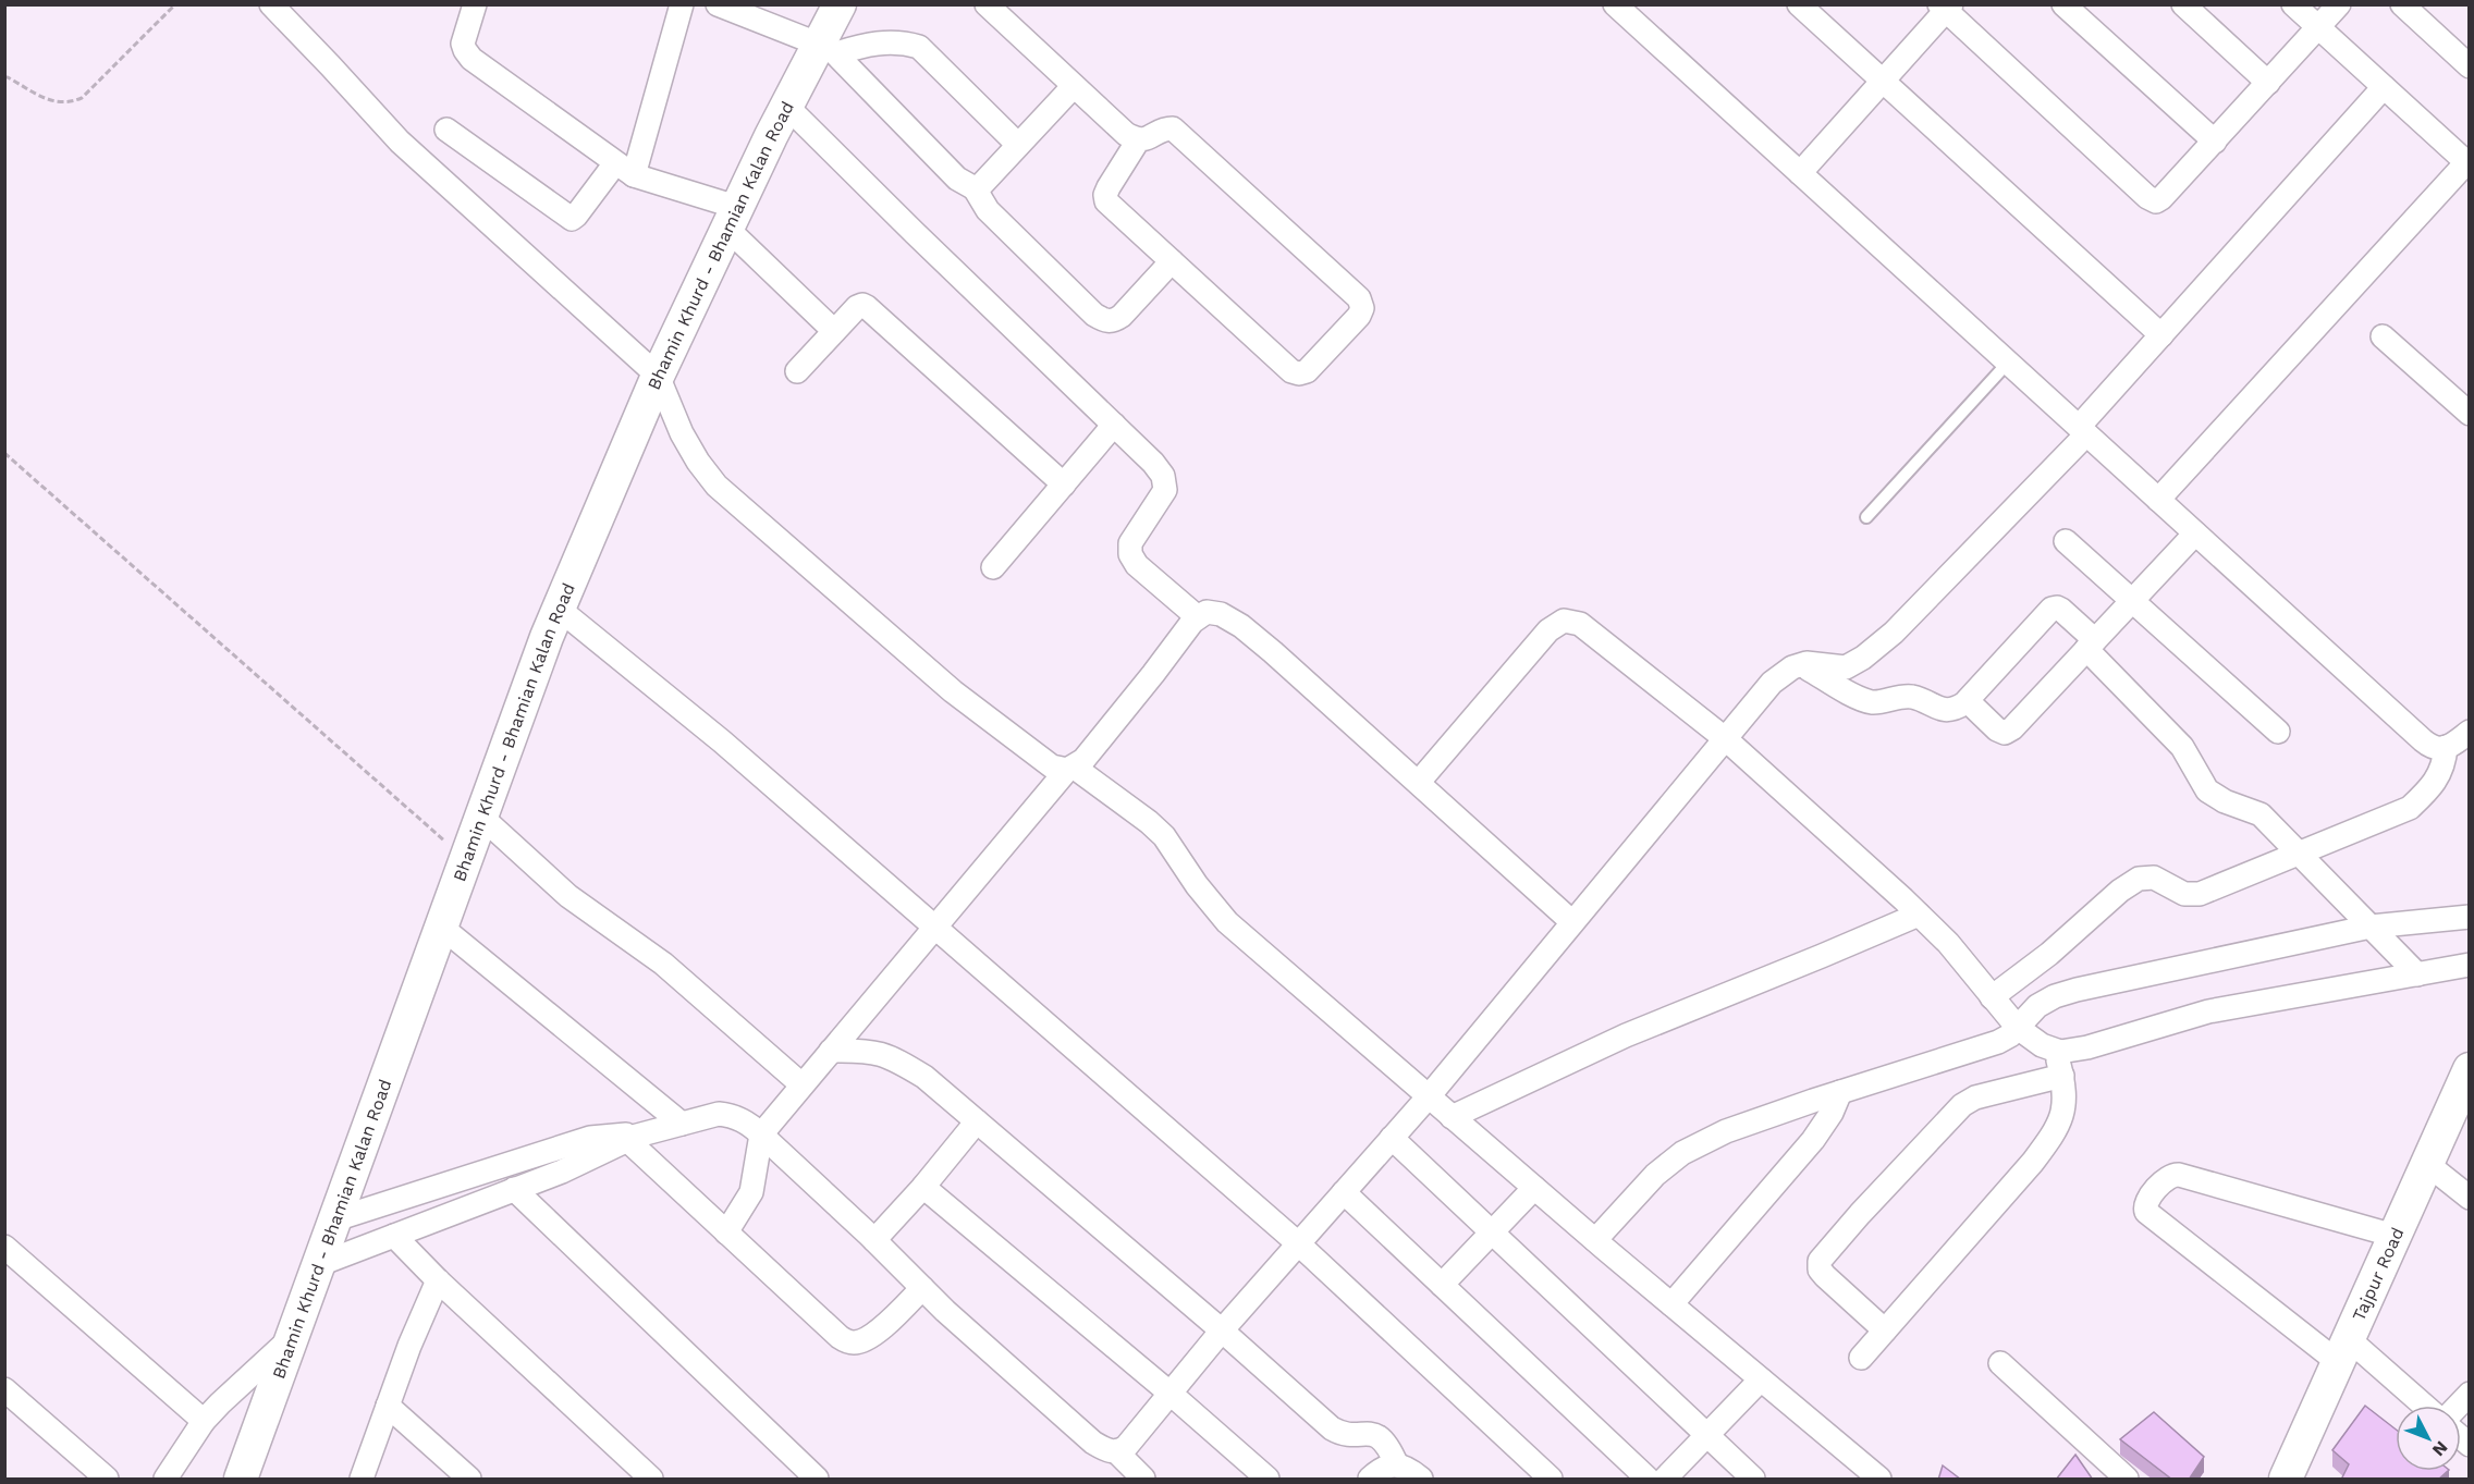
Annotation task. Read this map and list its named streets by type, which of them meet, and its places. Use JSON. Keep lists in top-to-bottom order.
{
  "streets": {
    "street": ["Bhamin Khurd - Bhamian Kalan Road", "Tajpur Road"]
  },
  "north": "bottom right"
}
